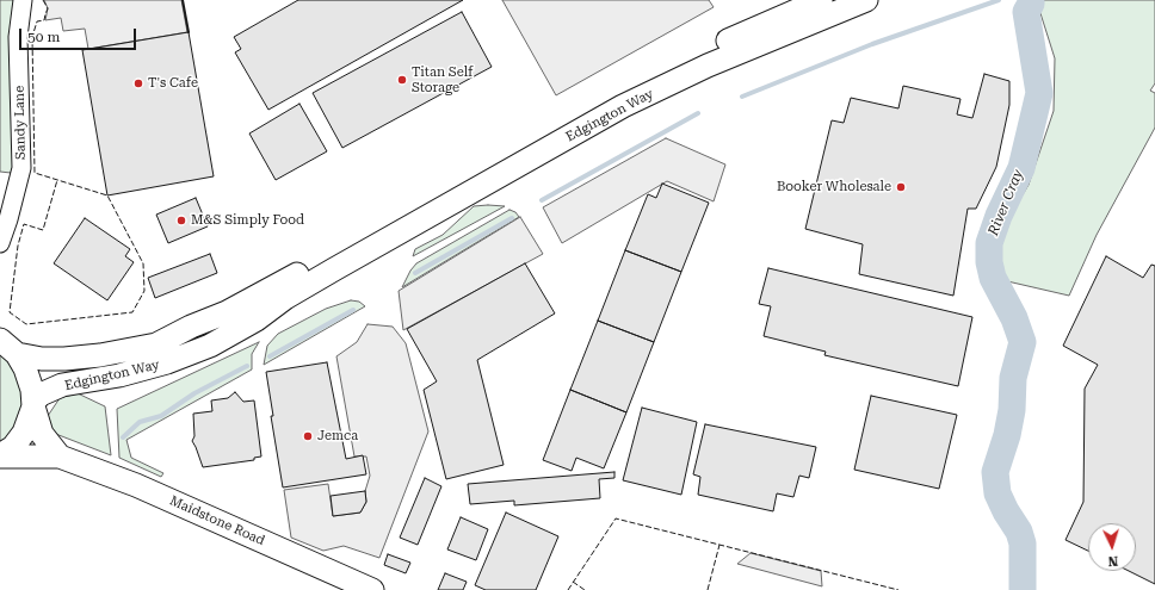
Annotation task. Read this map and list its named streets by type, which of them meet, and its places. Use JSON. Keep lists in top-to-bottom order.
{
  "streets": {
    "main road": ["Edgington Way", "Maidstone Road"],
    "street": ["Sandy Lane"]
  },
  "water": ["River Cray"],
  "places": [
    "Titan Self Storage",
    "T's Cafe",
    "Booker Wholesale",
    "M&S Simply Food",
    "Jemca"
  ],
  "scale_bar": "50 m",
  "north": "bottom"
}
